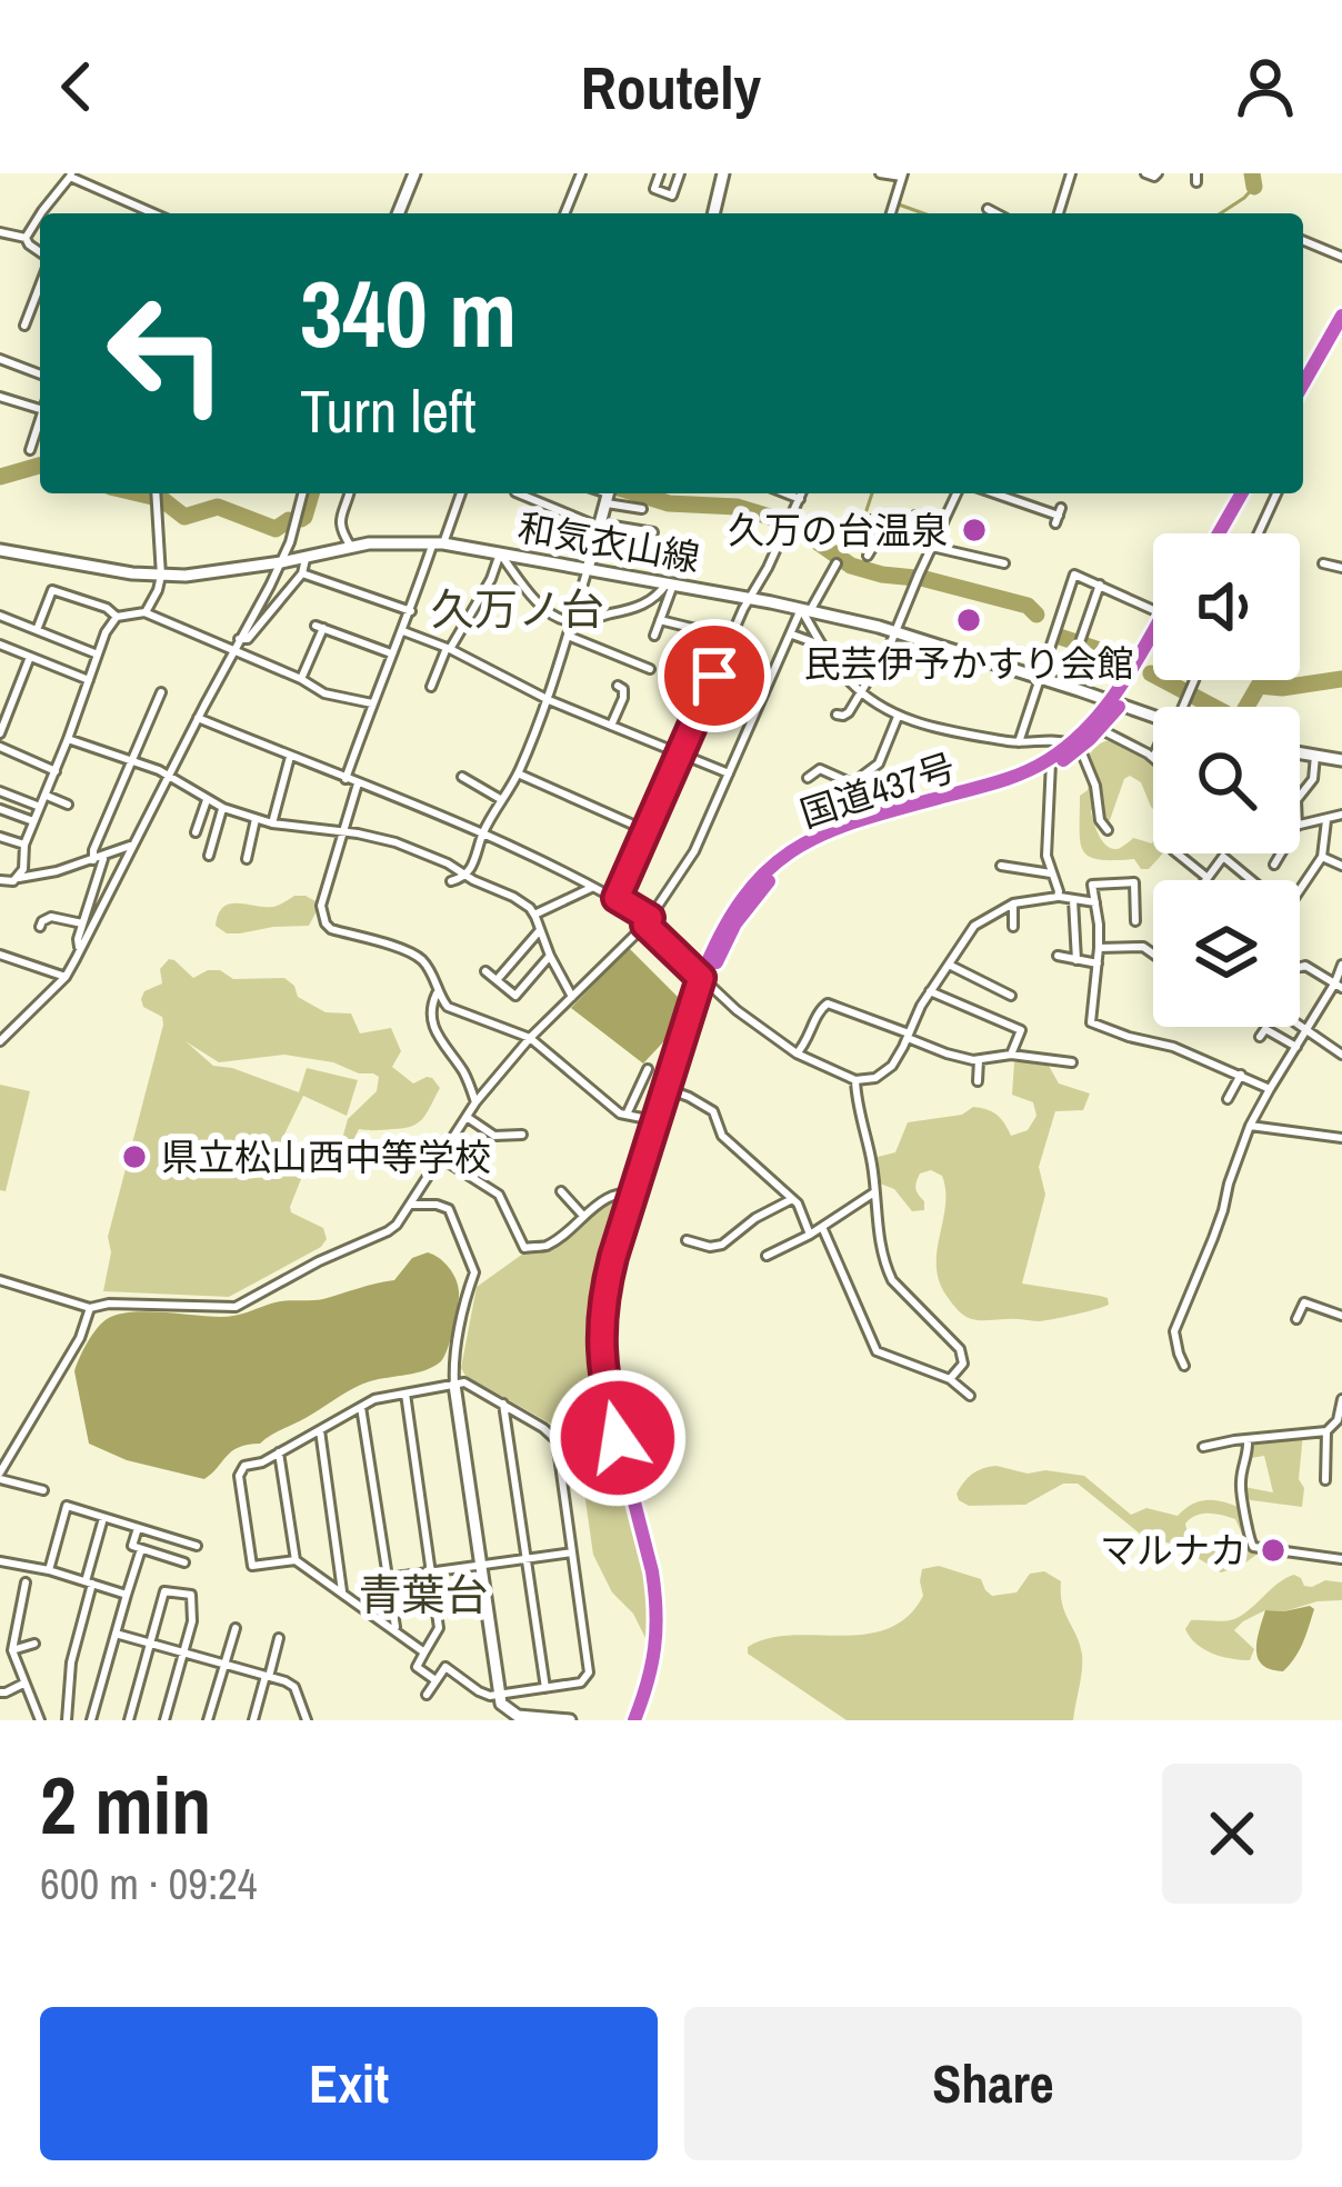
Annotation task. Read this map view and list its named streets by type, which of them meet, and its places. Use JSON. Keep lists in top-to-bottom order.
{
  "streets": {
    "highway": ["国道437号"],
    "main road": ["和気衣山線"]
  },
  "crossings": [
    ["和気衣山線", "国道437号"]
  ],
  "districts": ["久万ノ台", "青葉台"],
  "places": [
    "久万の台温泉",
    "民芸伊予かすり会館",
    "県立松山西中等学校",
    "マルナカ"
  ],
  "page": {
    "header": "Routely",
    "turn": ["340 m", "Turn left"],
    "heading": ["2 min", "600 m · 09:24"],
    "buttons": ["Exit", "Share"]
  }
}
